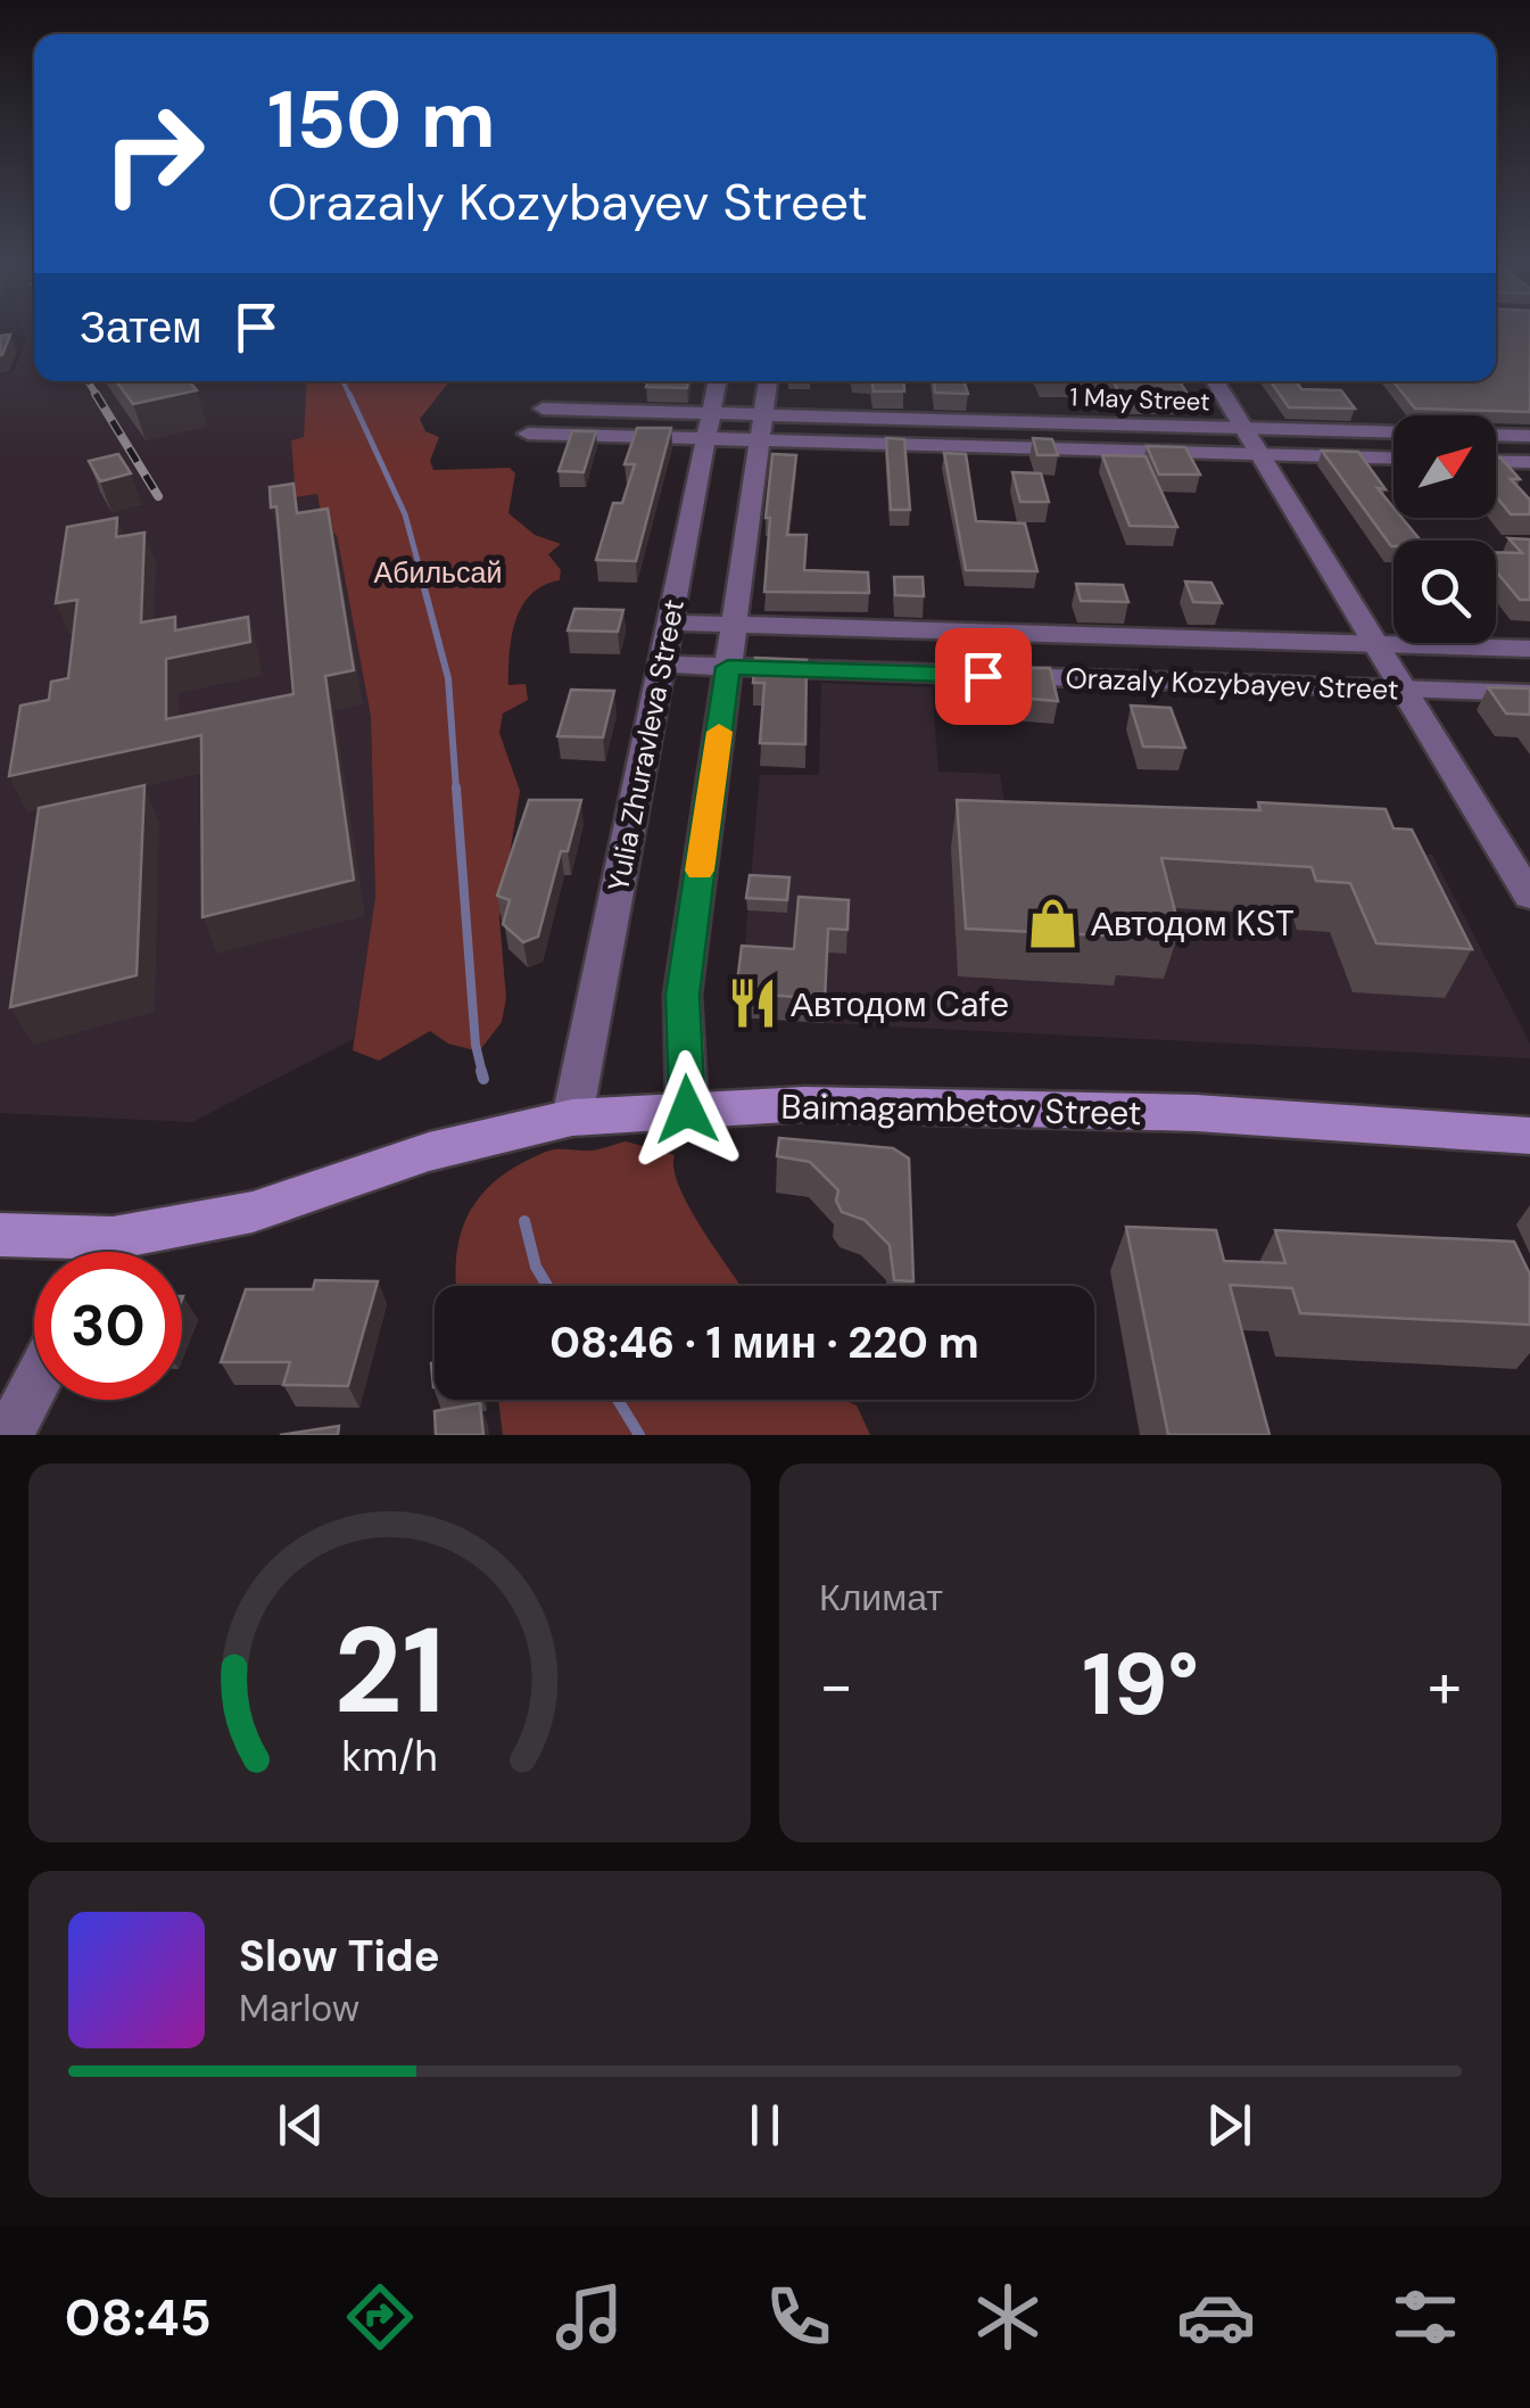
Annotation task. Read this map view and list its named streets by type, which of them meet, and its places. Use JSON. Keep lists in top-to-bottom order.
{
  "streets": {
    "main road": ["Baimagambetov Street"],
    "street": ["1 May Street", "Orazaly Kozybayev Street", "Yulia Zhuravleva Street"]
  },
  "crossings": [
    ["1 May Street", "Yulia Zhuravleva Street"],
    ["Orazaly Kozybayev Street", "Yulia Zhuravleva Street"],
    ["Yulia Zhuravleva Street", "Baimagambetov Street"]
  ],
  "parks": ["Абильсай"],
  "places": {
    "shop": ["Автодом KST"],
    "restaurant": ["Автодом Cafe"]
  },
  "north": "top right",
  "page": {
    "turn": ["150 m", "Orazaly Kozybayev Street"],
    "then": "Затем",
    "limit": "30",
    "trip": "08:46 · 1 мин · 220 m",
    "tile": "Климат",
    "heat": ["−", "19°", "+"],
    "song": ["Slow Tide", "Marlow"],
    "tabs": "08:45",
    "gauge": ["21", "km/h"]
  }
}
